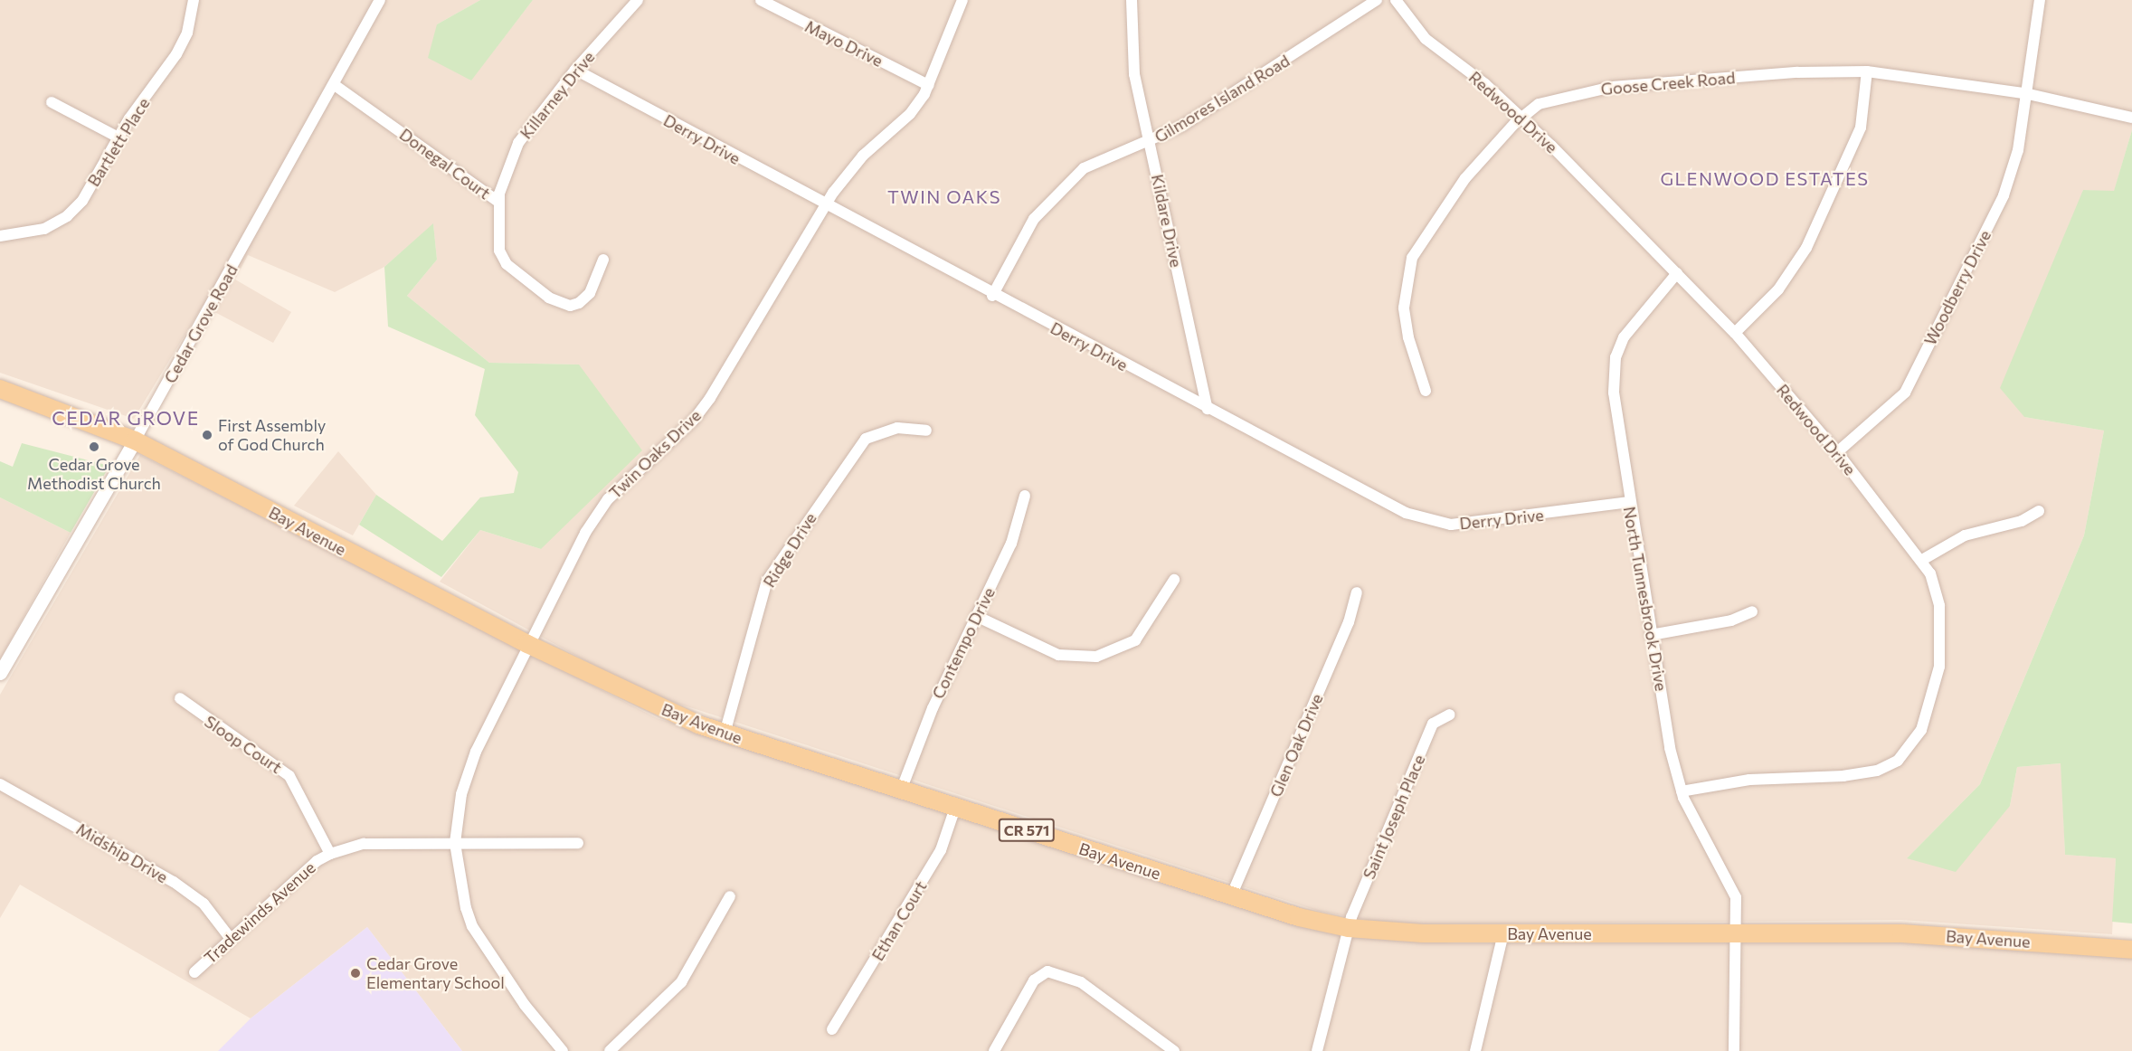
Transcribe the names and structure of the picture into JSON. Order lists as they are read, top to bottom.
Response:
{
  "streets": {
    "main road": ["Bay Avenue", "CR 571"],
    "street": [
      "Mayo Drive",
      "Goose Creek Road",
      "Killarney Drive",
      "Gilmores Island Road",
      "Redwood Drive",
      "Derry Drive",
      "Bartlett Place",
      "Donegal Court",
      "Kildare Drive",
      "Woodberry Drive",
      "Cedar Grove Road",
      "Twin Oaks Drive",
      "Ridge Drive",
      "North Tunnesbrook Drive",
      "Contempo Drive",
      "Sloop Court",
      "Glen Oak Drive",
      "Saint Joseph Place",
      "Midship Drive",
      "Tradewinds Avenue",
      "Ethan Court"
    ]
  },
  "crossings": [
    ["Mayo Drive", "Twin Oaks Drive"],
    ["Goose Creek Road", "Redwood Drive"],
    ["Goose Creek Road", "Woodberry Drive"],
    ["Killarney Drive", "Derry Drive"],
    ["Killarney Drive", "Donegal Court"],
    ["Gilmores Island Road", "Derry Drive"],
    ["Gilmores Island Road", "Kildare Drive"],
    ["Redwood Drive", "Woodberry Drive"],
    ["Redwood Drive", "North Tunnesbrook Drive"],
    ["Derry Drive", "Kildare Drive"],
    ["Derry Drive", "Twin Oaks Drive"],
    ["Derry Drive", "North Tunnesbrook Drive"],
    ["Donegal Court", "Cedar Grove Road"],
    ["Cedar Grove Road", "Bay Avenue"],
    ["Twin Oaks Drive", "Bay Avenue"],
    ["Twin Oaks Drive", "Tradewinds Avenue"],
    ["Bay Avenue", "Ridge Drive"],
    ["Bay Avenue", "North Tunnesbrook Drive"],
    ["Bay Avenue", "Contempo Drive"],
    ["Bay Avenue", "Glen Oak Drive"],
    ["Bay Avenue", "Saint Joseph Place"],
    ["Bay Avenue", "Ethan Court"],
    ["Sloop Court", "Tradewinds Avenue"],
    ["Midship Drive", "Tradewinds Avenue"]
  ],
  "districts": ["GLENWOOD ESTATES", "TWIN OAKS", "CEDAR GROVE"],
  "places": ["First Assembly of God Church", "Cedar Grove Methodist Church", "Cedar Grove Elementary School"]
}
